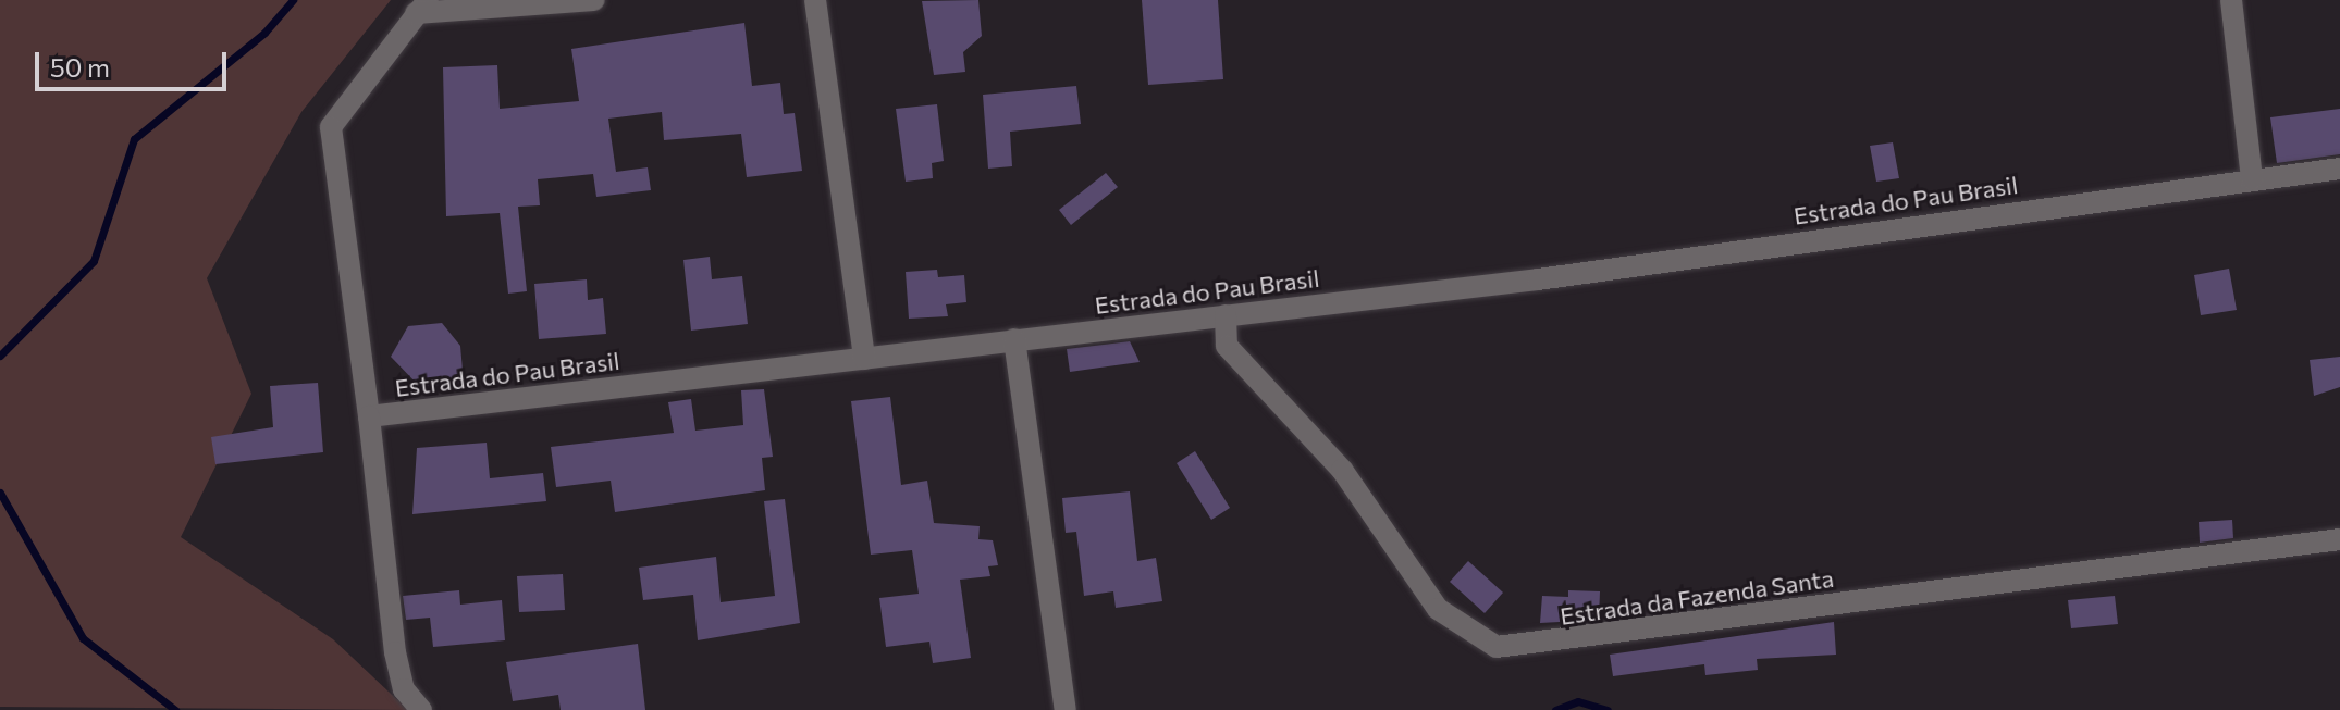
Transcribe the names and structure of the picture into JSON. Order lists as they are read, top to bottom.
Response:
{
  "streets": {
    "street": ["Estrada do Pau Brasil", "Estrada da Fazenda Santa"]
  },
  "crossings": [
    ["Estrada do Pau Brasil", "Estrada da Fazenda Santa"]
  ],
  "scale_bar": "50 m"
}
